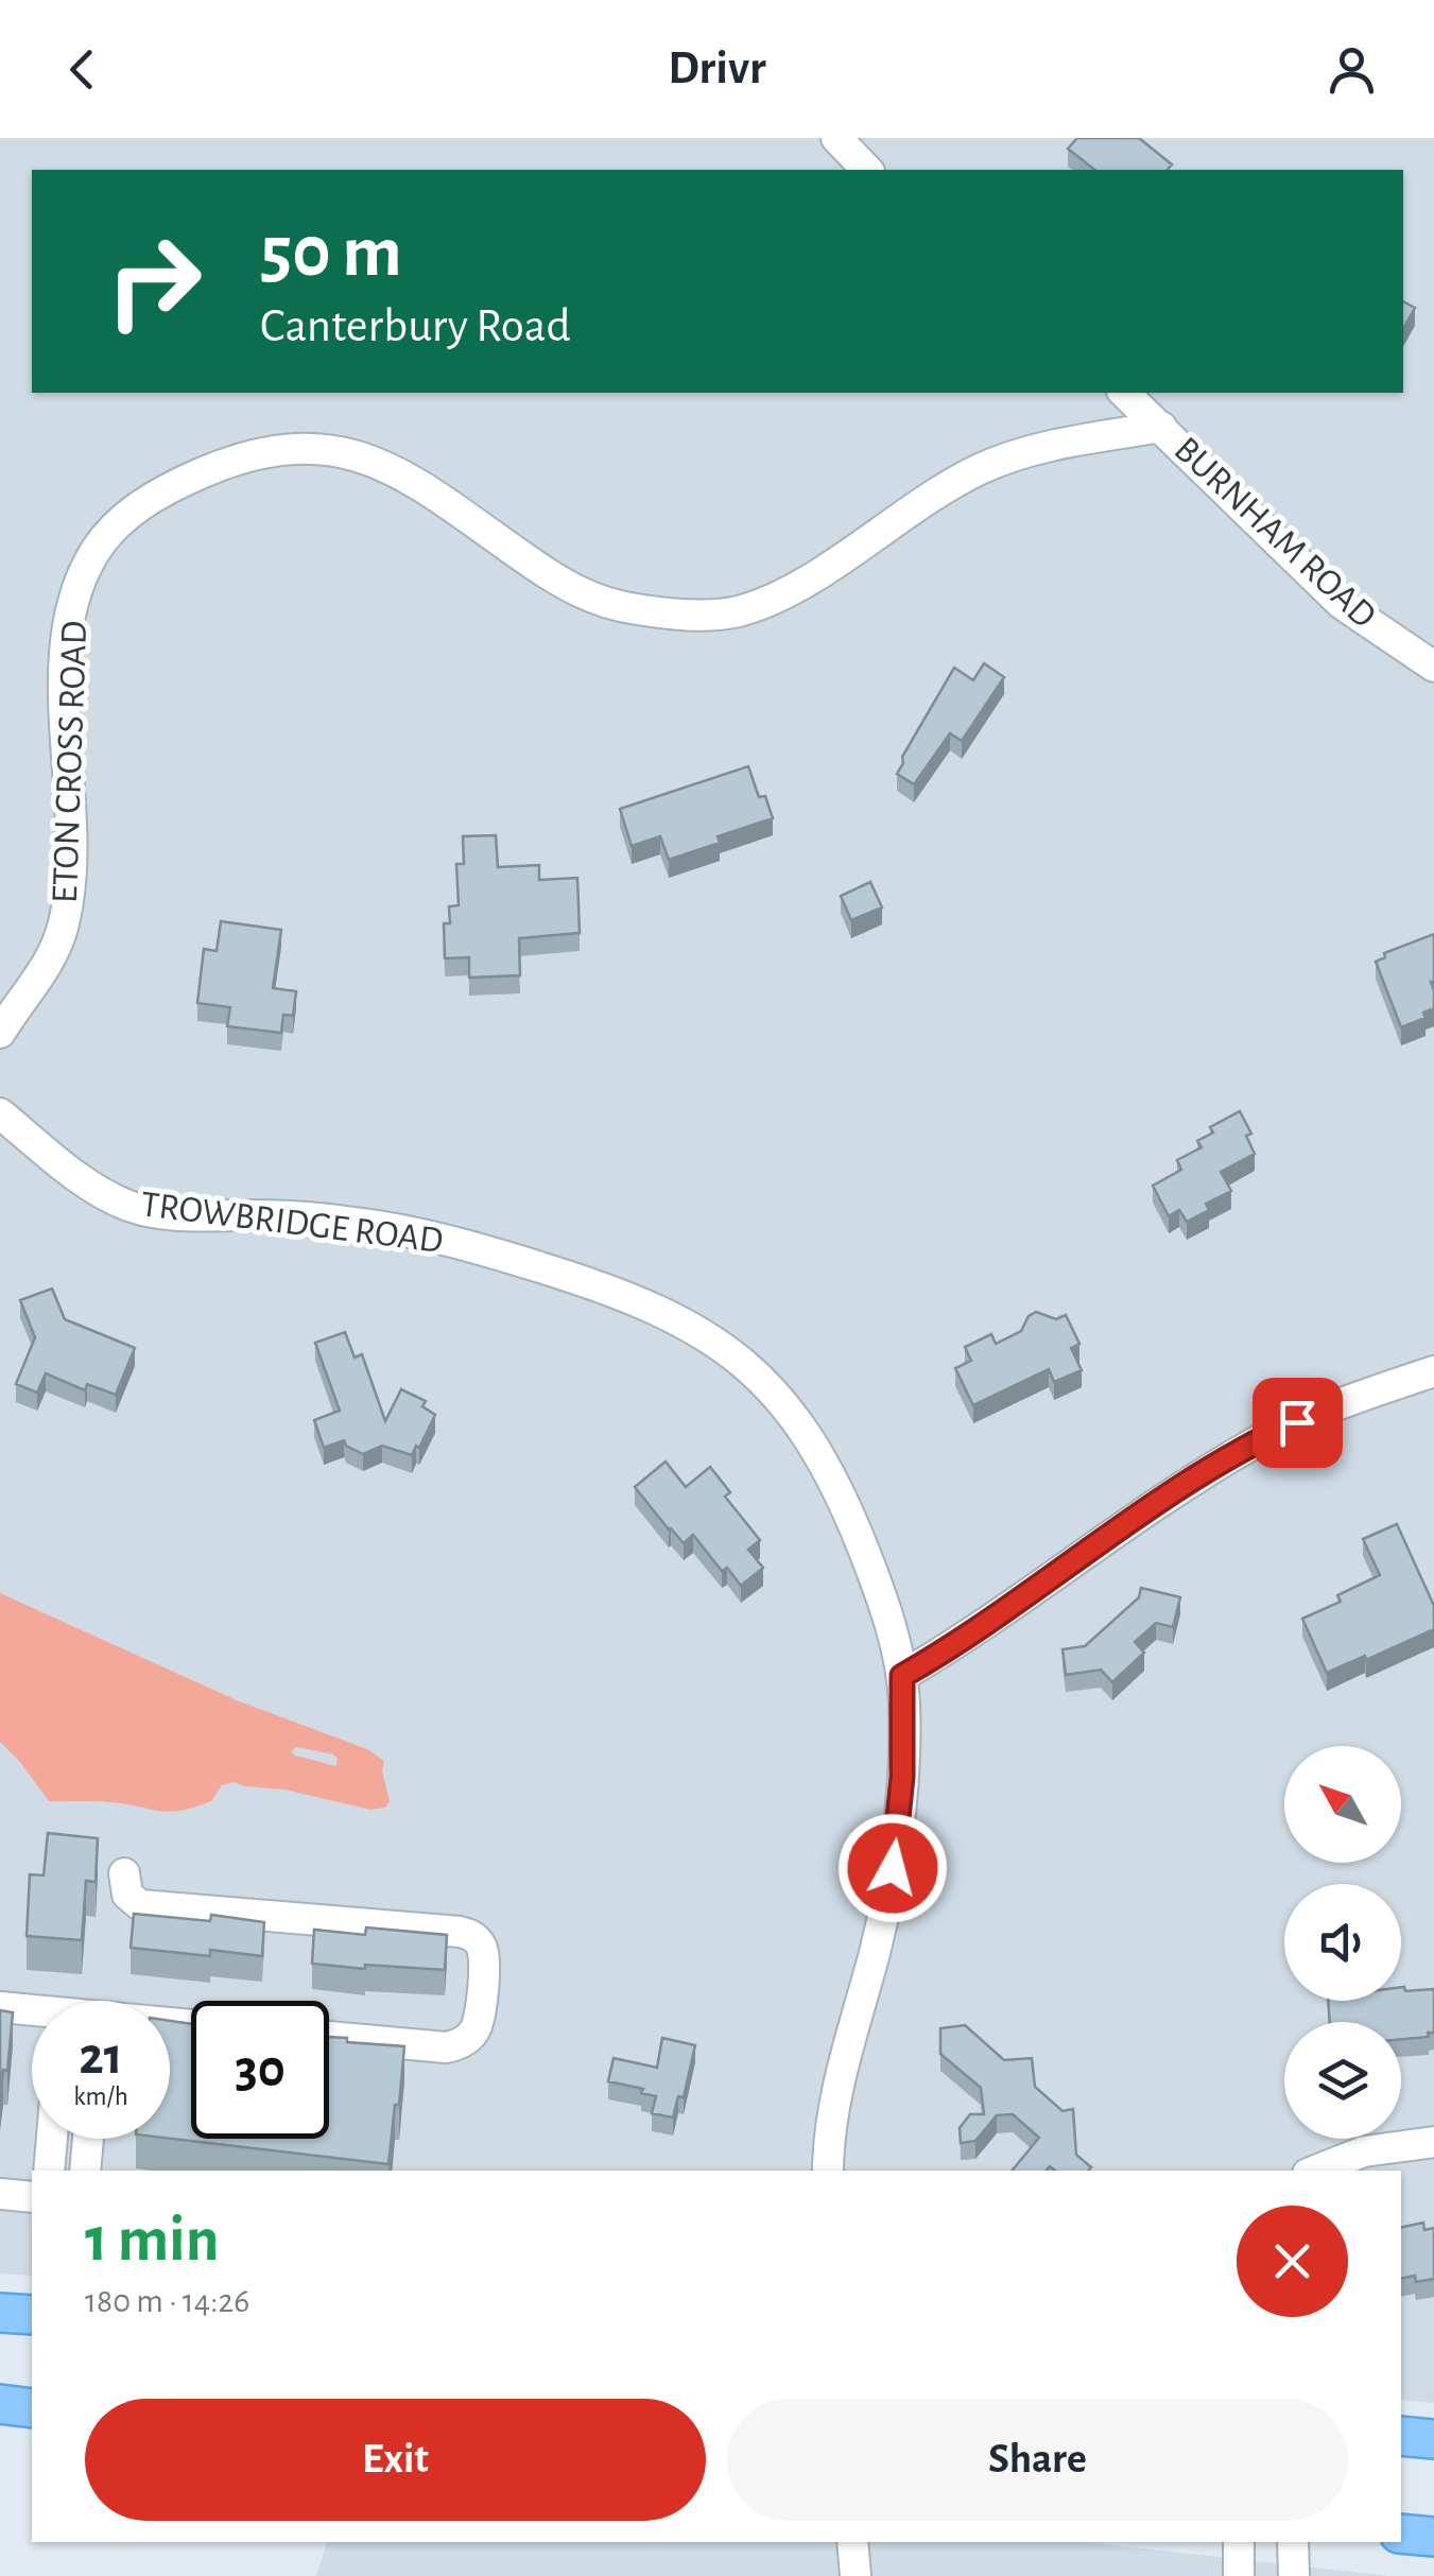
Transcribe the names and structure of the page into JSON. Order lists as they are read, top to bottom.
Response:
{
  "streets": {
    "street": ["BURNHAM ROAD", "ETON CROSS ROAD", "TROWBRIDGE ROAD"]
  },
  "crossings": [
    ["BURNHAM ROAD", "ETON CROSS ROAD"]
  ],
  "north": "top left",
  "page": {
    "header": "Drivr",
    "turn": ["50 m", "Canterbury Road"],
    "speed": "21 km/h",
    "limit": "30",
    "heading": ["1 min", "180 m · 14:26"],
    "buttons": ["Exit", "Share"]
  }
}
